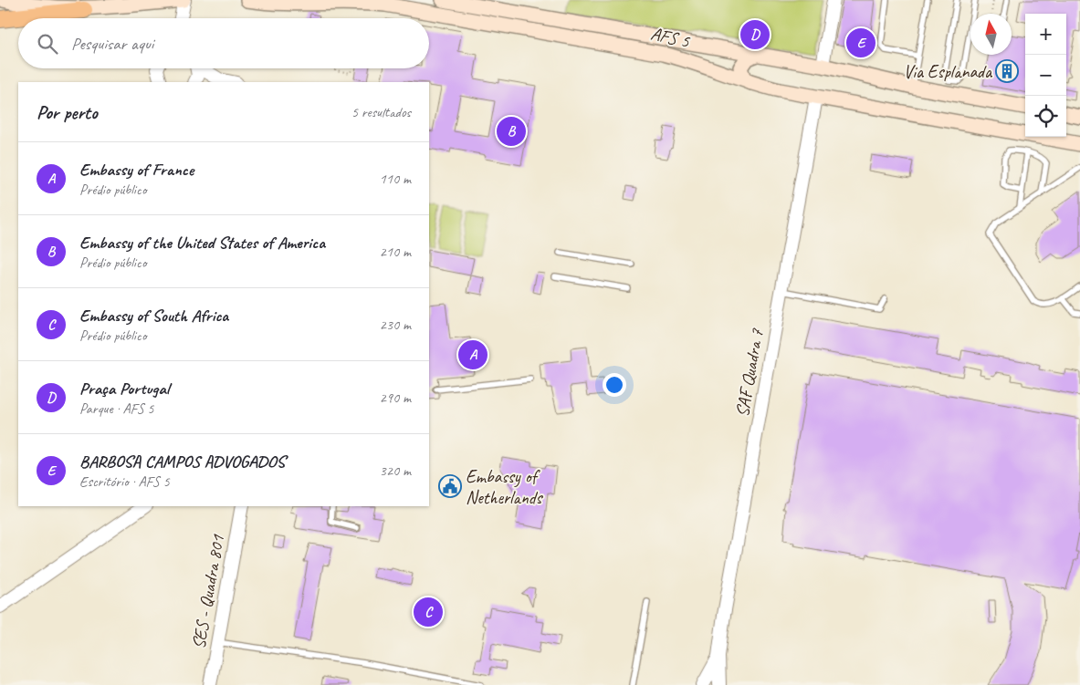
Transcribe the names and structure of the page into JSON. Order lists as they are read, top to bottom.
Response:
{
  "streets": {
    "main road": ["AFS 5"],
    "street": ["SAF Quadra 7", "SES - Quadra 801"]
  },
  "crossings": [
    ["AFS 5", "SAF Quadra 7"]
  ],
  "places": {
    "building": ["Via Esplanada"],
    "public building": ["Embassy of Netherlands"]
  },
  "north": "top",
  "page": {
    "map_buttons": ["+", "−"],
    "pins": [
      "D",
      "E",
      "B",
      "A",
      "C"
    ],
    "search": "Pesquisar aqui",
    "heading": ["Por perto", "5 resultados"],
    "list": [
      {
        "mark": "A",
        "name": "Embassy of France",
        "note": "Prédio público",
        "value": "110 m"
      },
      {
        "mark": "B",
        "name": "Embassy of the United States of America",
        "note": "Prédio público",
        "value": "210 m"
      },
      {
        "mark": "C",
        "name": "Embassy of South Africa",
        "note": "Prédio público",
        "value": "230 m"
      },
      {
        "mark": "D",
        "name": "Praça Portugal",
        "note": "Parque · AFS 5",
        "value": "290 m"
      },
      {
        "mark": "E",
        "name": "BARBOSA CAMPOS ADVOGADOS",
        "note": "Escritório · AFS 5",
        "value": "320 m"
      }
    ]
  }
}
